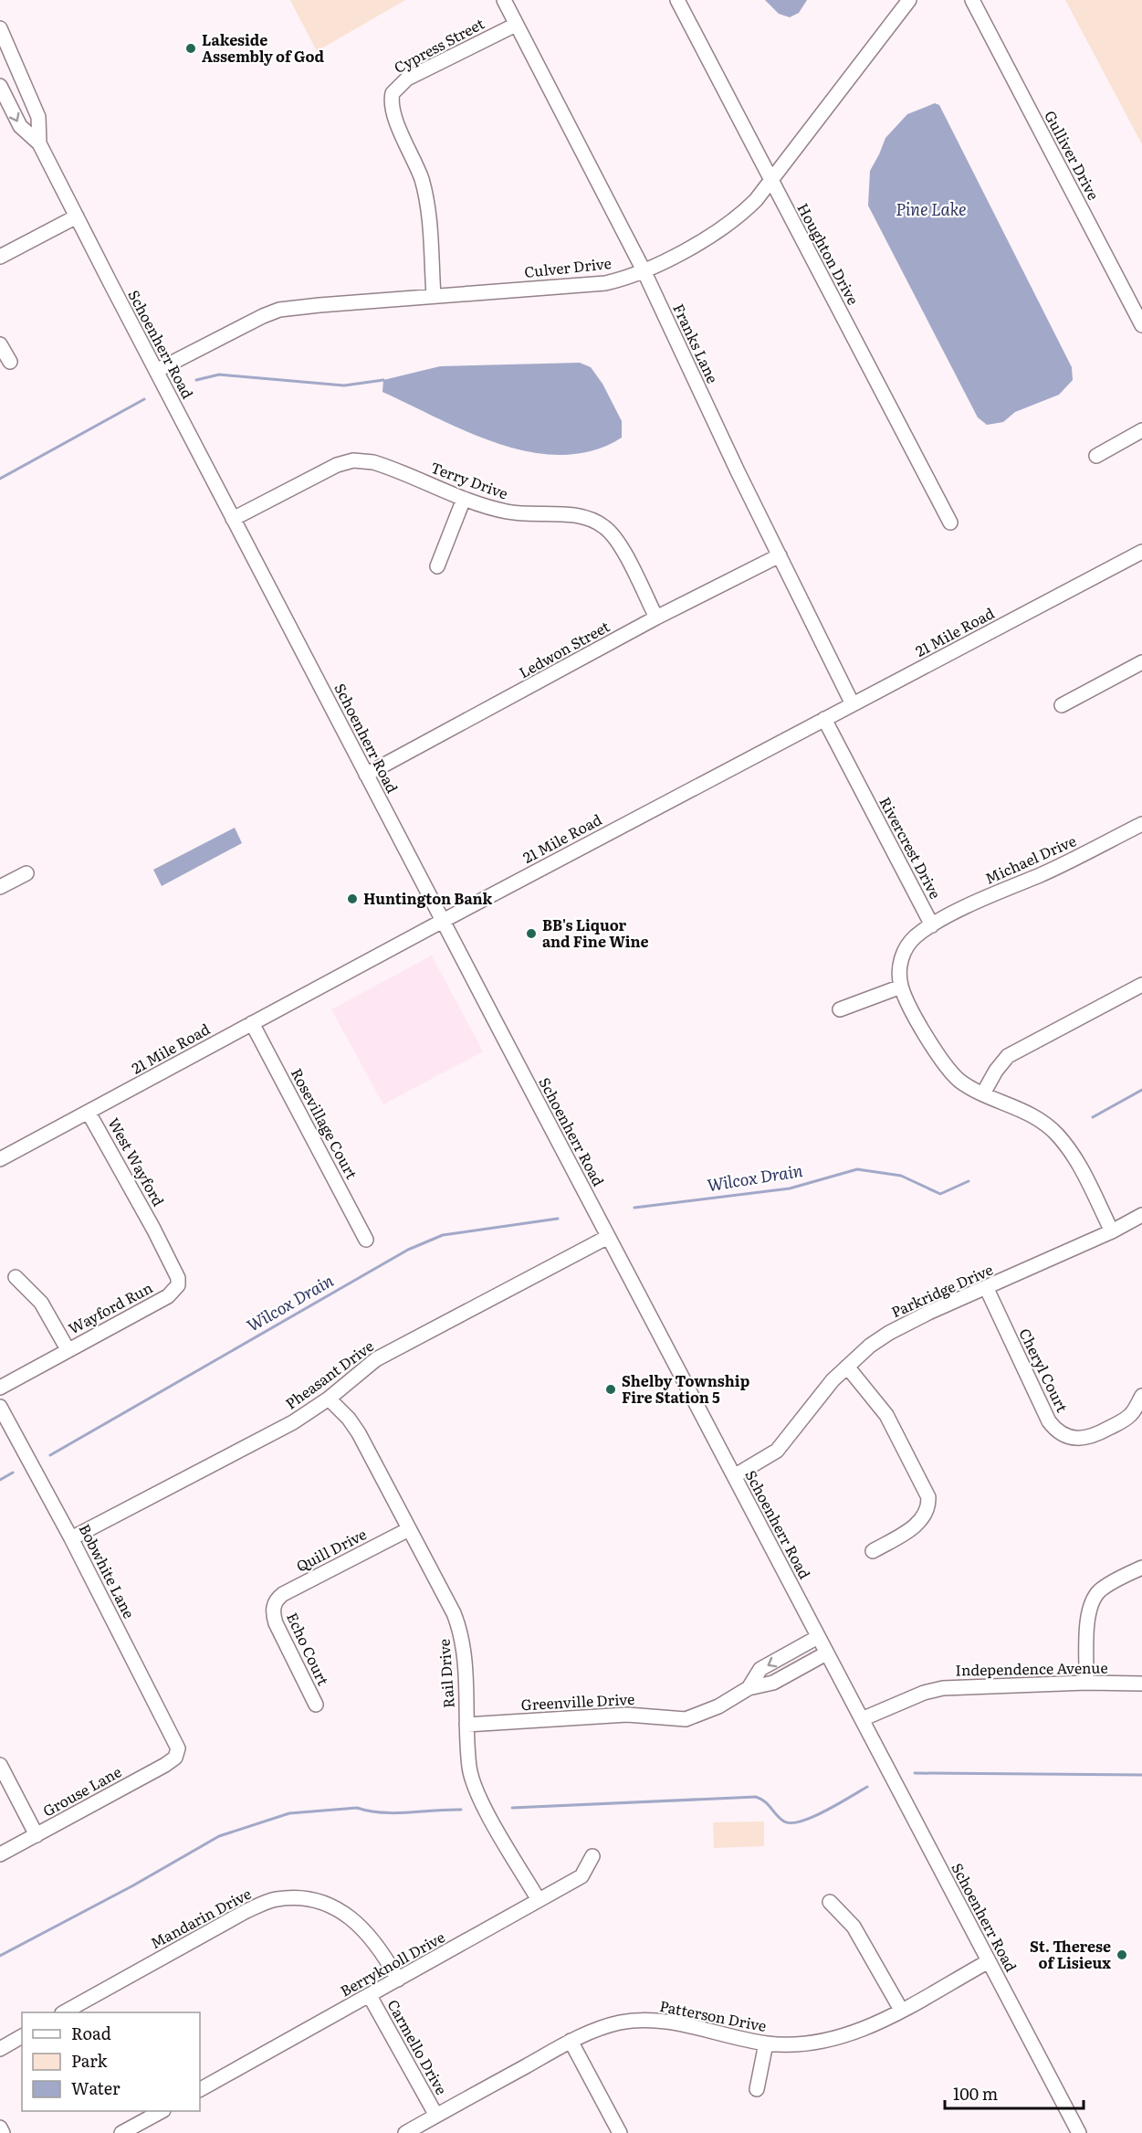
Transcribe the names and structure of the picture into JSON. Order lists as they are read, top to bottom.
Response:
{
  "streets": {
    "street": [
      "Cypress Street",
      "Gulliver Drive",
      "Houghton Drive",
      "Culver Drive",
      "Franks Lane",
      "Schoenherr Road",
      "Terry Drive",
      "21 Mile Road",
      "Ledwon Street",
      "Rivercrest Drive",
      "Michael Drive",
      "Rosevillage Court",
      "West Wayford",
      "Parkridge Drive",
      "Wayford Run",
      "Cheryl Court",
      "Pheasant Drive",
      "Quill Drive",
      "Bobwhite Lane",
      "Echo Court",
      "Independence Avenue",
      "Rail Drive",
      "Greenville Drive",
      "Grouse Lane",
      "Mandarin Drive",
      "Berryknoll Drive",
      "Patterson Drive",
      "Carmello Drive"
    ]
  },
  "crossings": [
    ["Cypress Street", "Culver Drive"],
    ["Cypress Street", "Franks Lane"],
    ["Houghton Drive", "Culver Drive"],
    ["Culver Drive", "Franks Lane"],
    ["Culver Drive", "Schoenherr Road"],
    ["Franks Lane", "21 Mile Road"],
    ["Franks Lane", "Ledwon Street"],
    ["Schoenherr Road", "Terry Drive"],
    ["Schoenherr Road", "21 Mile Road"],
    ["Schoenherr Road", "Ledwon Street"],
    ["Schoenherr Road", "Parkridge Drive"],
    ["Schoenherr Road", "Pheasant Drive"],
    ["Schoenherr Road", "Independence Avenue"],
    ["Schoenherr Road", "Greenville Drive"],
    ["Schoenherr Road", "Patterson Drive"],
    ["Terry Drive", "Ledwon Street"],
    ["21 Mile Road", "Rivercrest Drive"],
    ["21 Mile Road", "Rosevillage Court"],
    ["21 Mile Road", "West Wayford"],
    ["Rivercrest Drive", "Michael Drive"],
    ["West Wayford", "Wayford Run"],
    ["Parkridge Drive", "Cheryl Court"],
    ["Pheasant Drive", "Bobwhite Lane"],
    ["Pheasant Drive", "Rail Drive"],
    ["Quill Drive", "Echo Court"],
    ["Quill Drive", "Rail Drive"],
    ["Bobwhite Lane", "Grouse Lane"],
    ["Rail Drive", "Greenville Drive"],
    ["Rail Drive", "Berryknoll Drive"],
    ["Mandarin Drive", "Berryknoll Drive"],
    ["Berryknoll Drive", "Carmello Drive"],
    ["Patterson Drive", "Carmello Drive"]
  ],
  "water": ["Pine Lake", "Wilcox Drain"],
  "places": [
    "Lakeside Assembly of God",
    "Huntington Bank",
    "BB's Liquor and Fine Wine",
    "Shelby Township Fire Station 5",
    "St. Therese of Lisieux"
  ],
  "legend": ["Road", "Park", "Water"],
  "scale_bar": "100 m"
}
